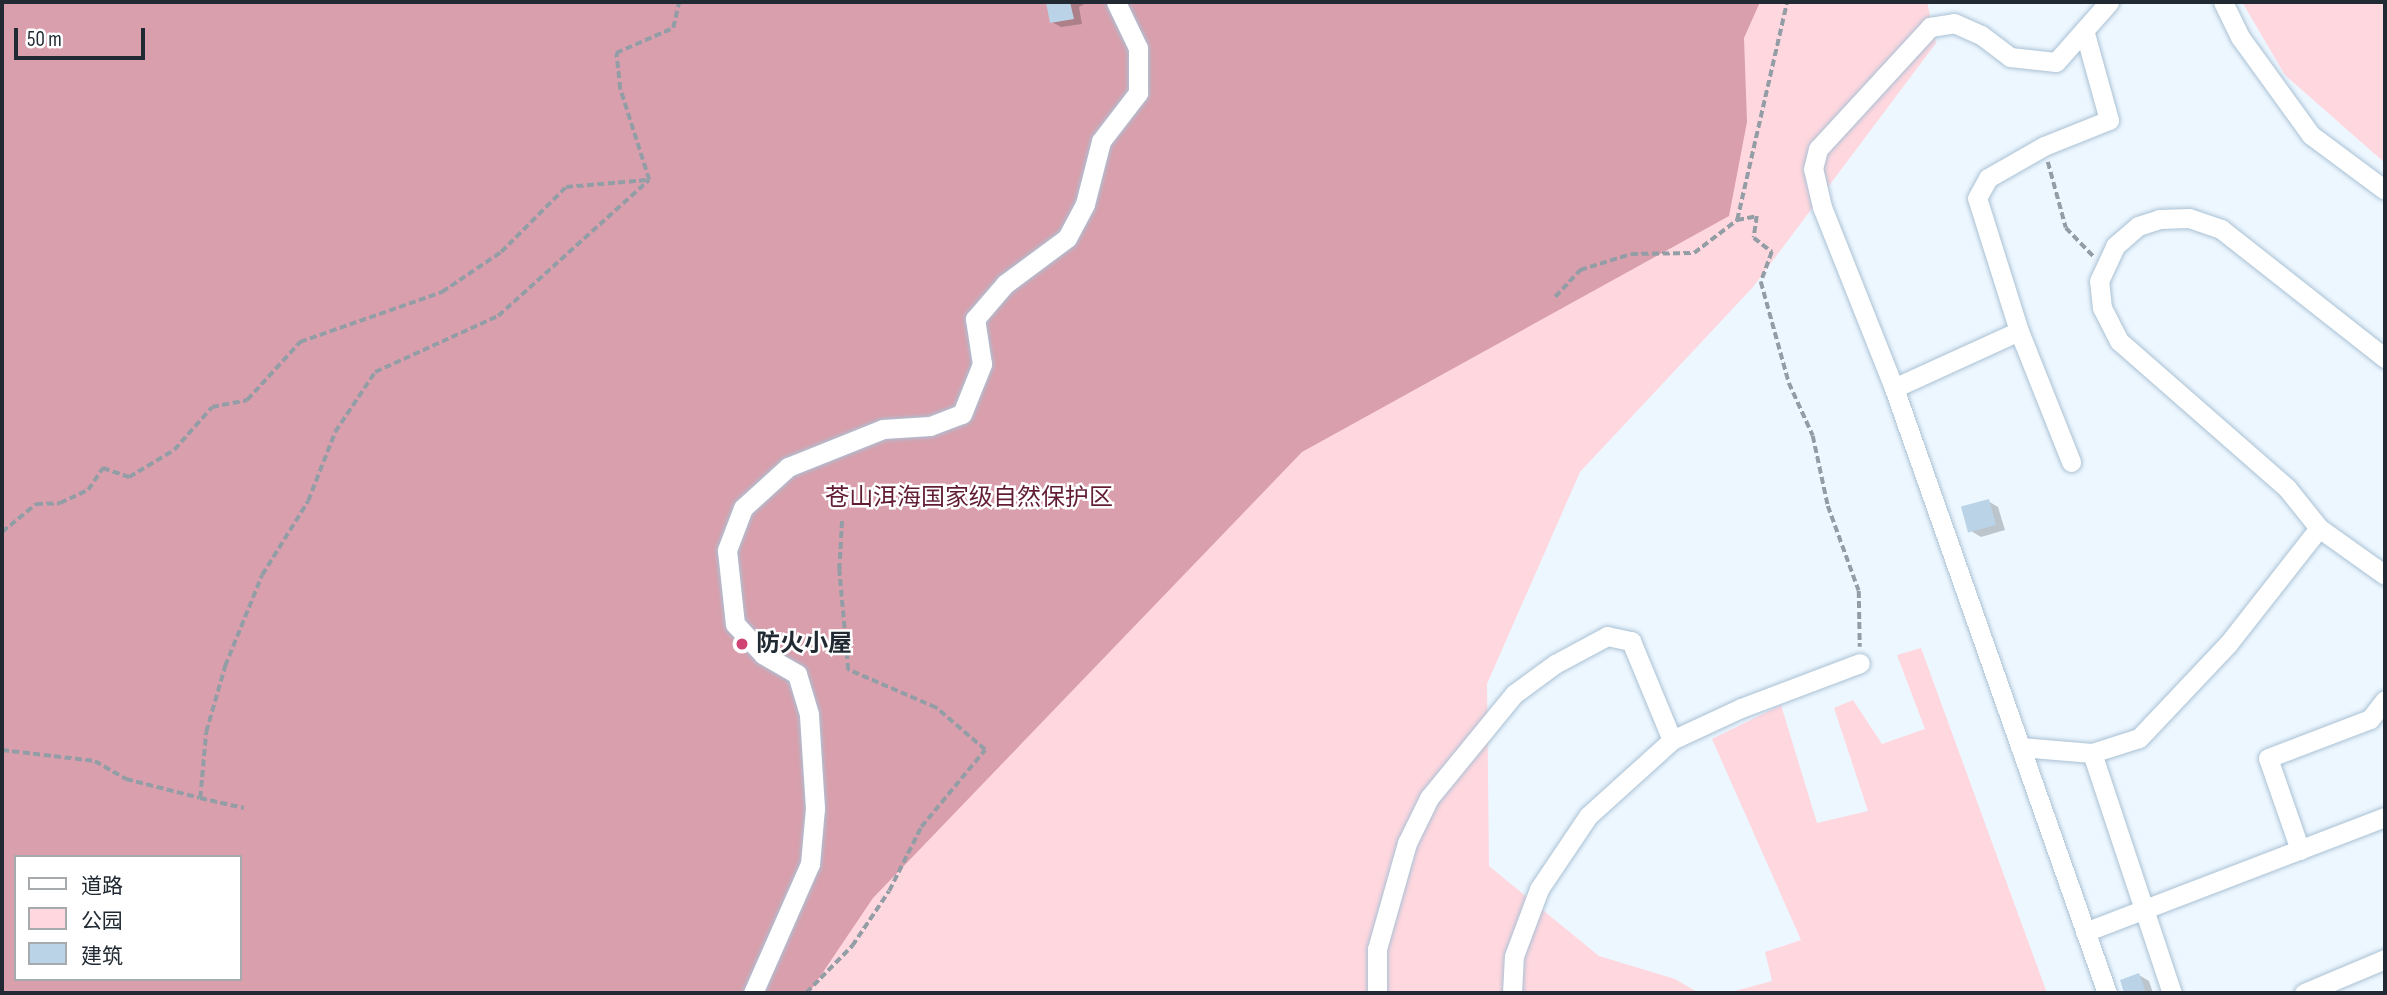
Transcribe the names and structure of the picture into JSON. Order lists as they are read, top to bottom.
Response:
{
  "parks": ["苍山洱海国家级自然保护区"],
  "places": ["防火小屋"],
  "legend": ["道路", "公园", "建筑"],
  "scale_bar": "50 m"
}
